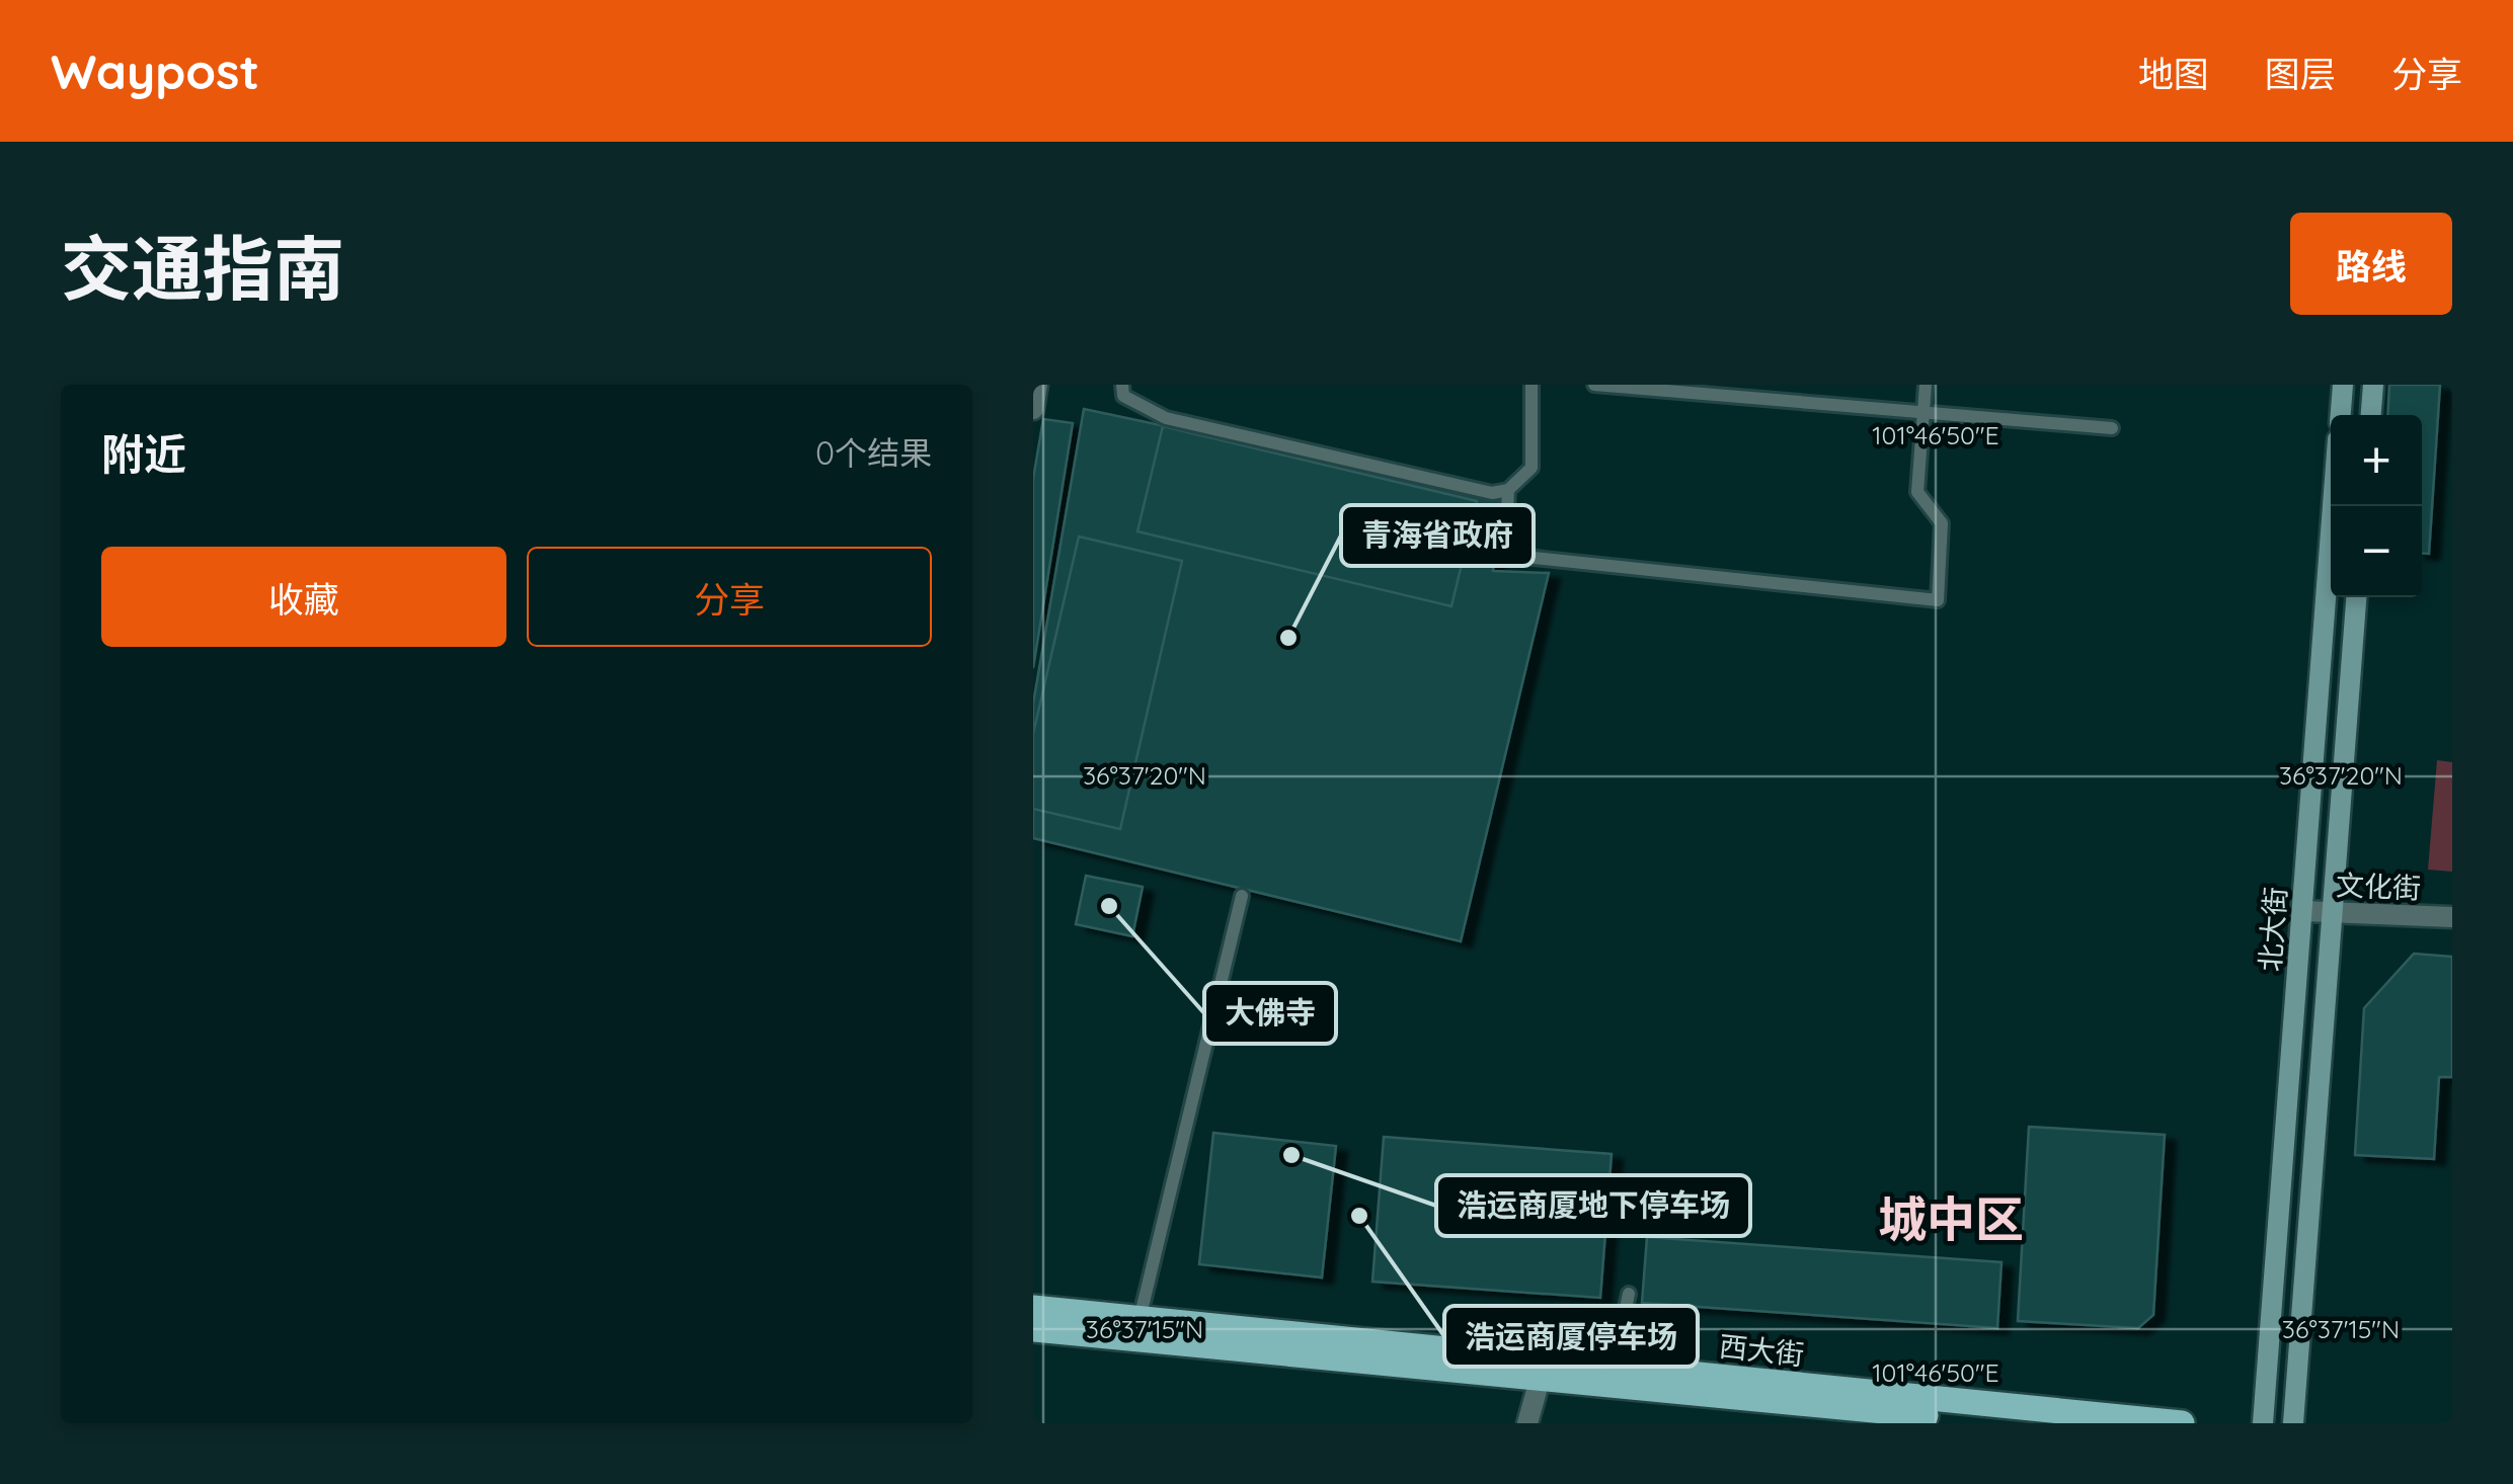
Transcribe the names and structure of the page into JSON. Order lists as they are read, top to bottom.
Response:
{
  "streets": {
    "main road": ["北大街", "西大街"],
    "street": ["文化街"]
  },
  "crossings": [
    ["文化街", "北大街"]
  ],
  "districts": ["城中区"],
  "places": [
    "青海省政府",
    "大佛寺",
    "浩运商厦地下停车场",
    "浩运商厦停车场"
  ],
  "page": {
    "header": "Waypost",
    "nav": ["地图", "图层", "分享"],
    "title": "交通指南",
    "buttons": [
      "路线",
      ["收藏", "分享"]
    ],
    "heading": ["附近", "0个结果"],
    "map_buttons": ["+", "−"]
  },
  "coordinates": ["101°46'50\"E", "36°37'20\"N", "36°37'15\"N"]
}
